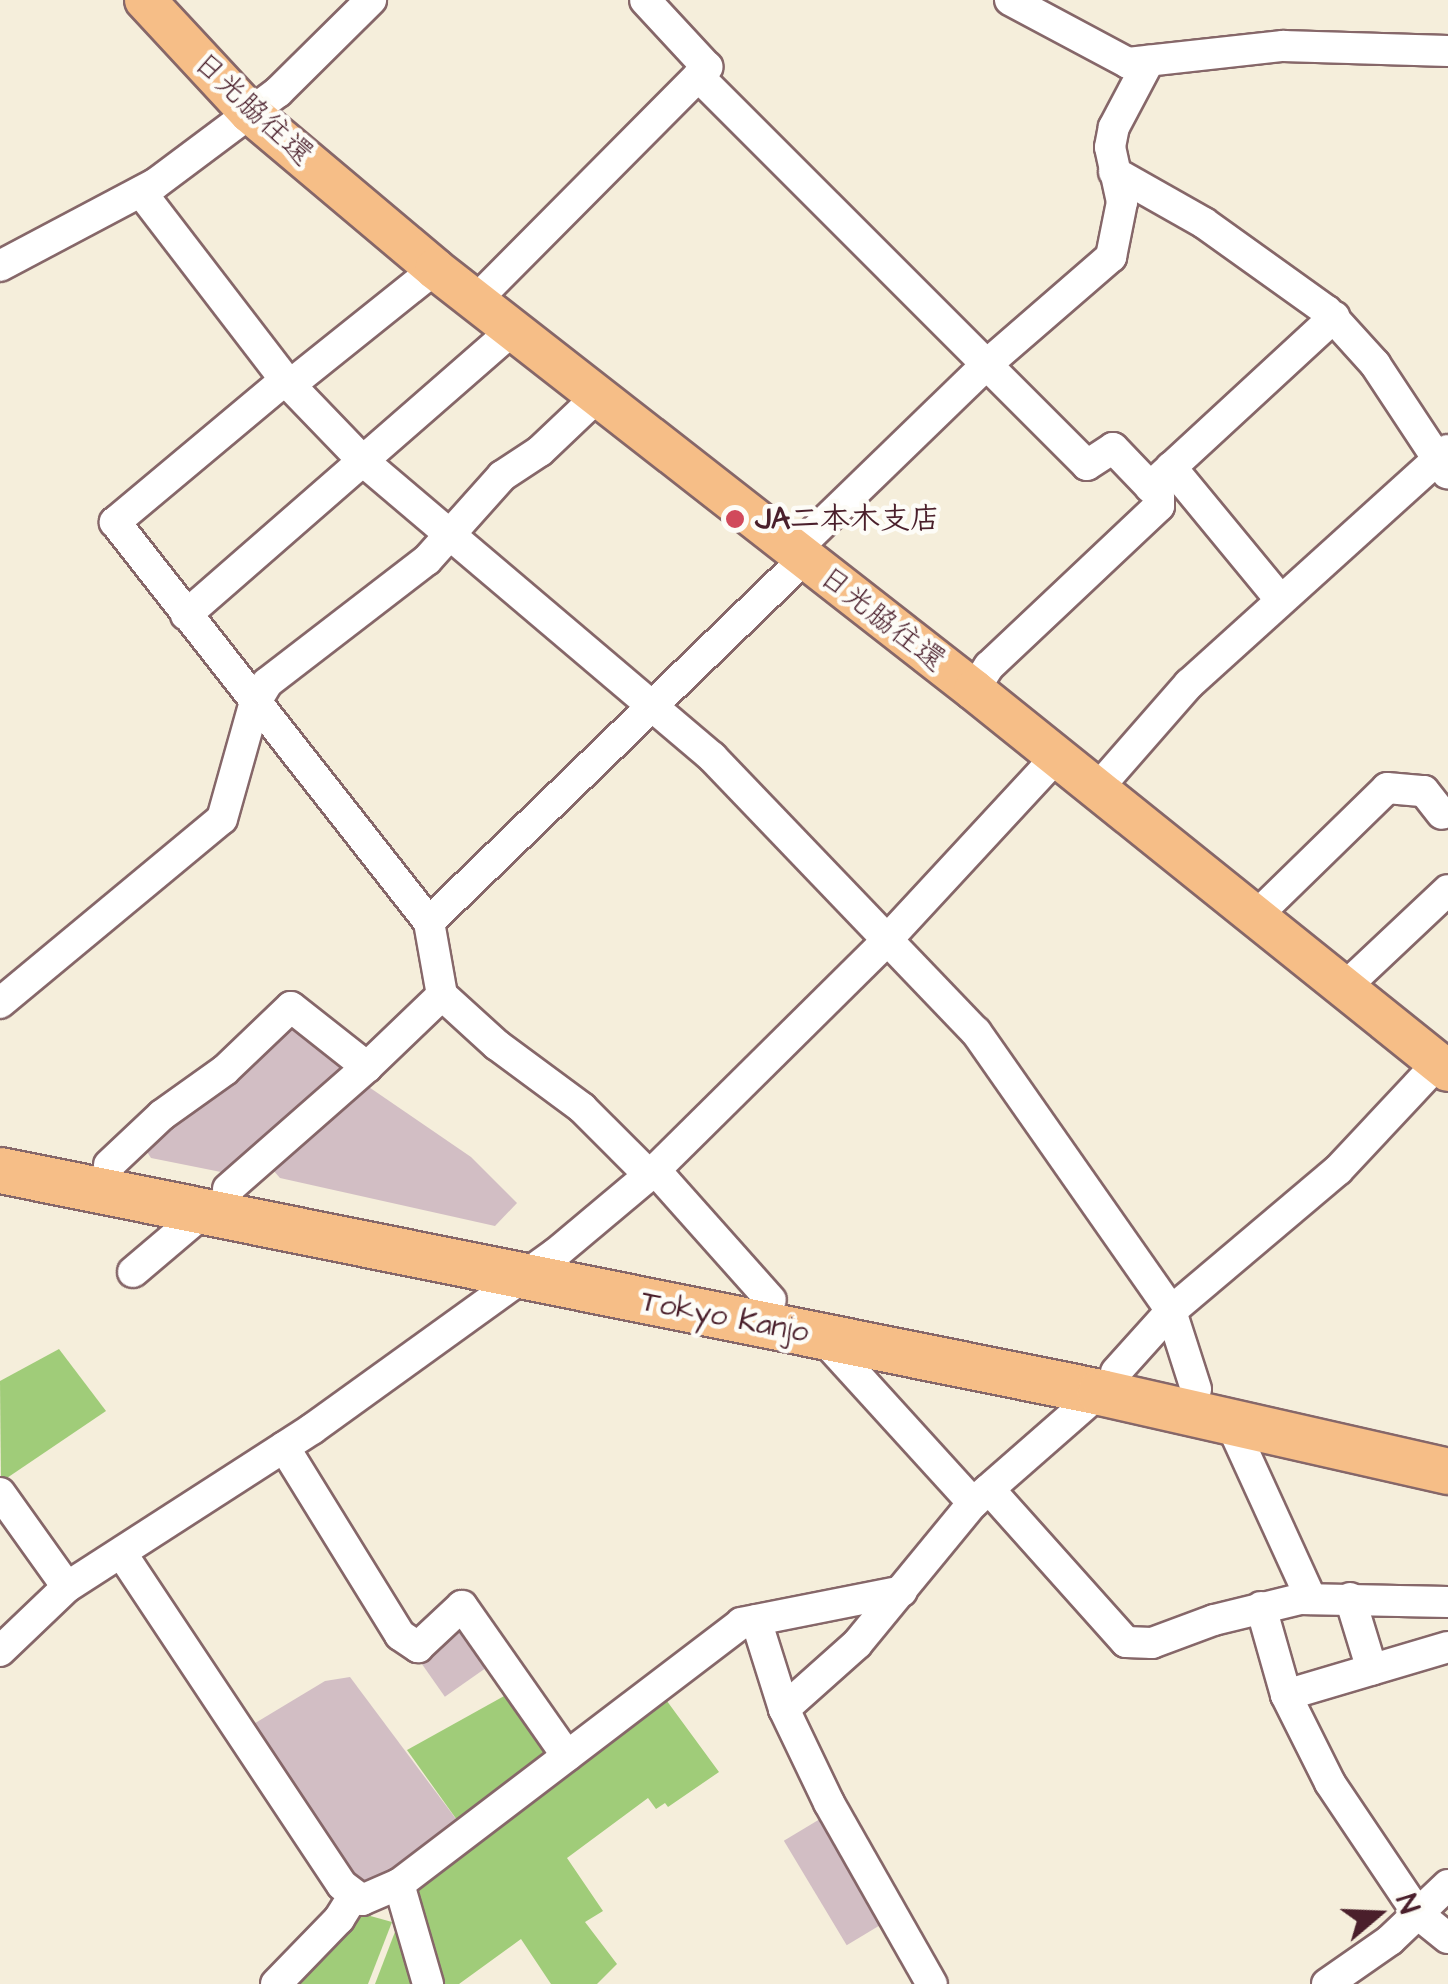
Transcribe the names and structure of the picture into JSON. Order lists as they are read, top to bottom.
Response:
{
  "streets": {
    "highway": ["Tokyo Kanjo"],
    "main road": ["日光脇往還"]
  },
  "places": ["JA二本木支店"],
  "north": "right"
}
